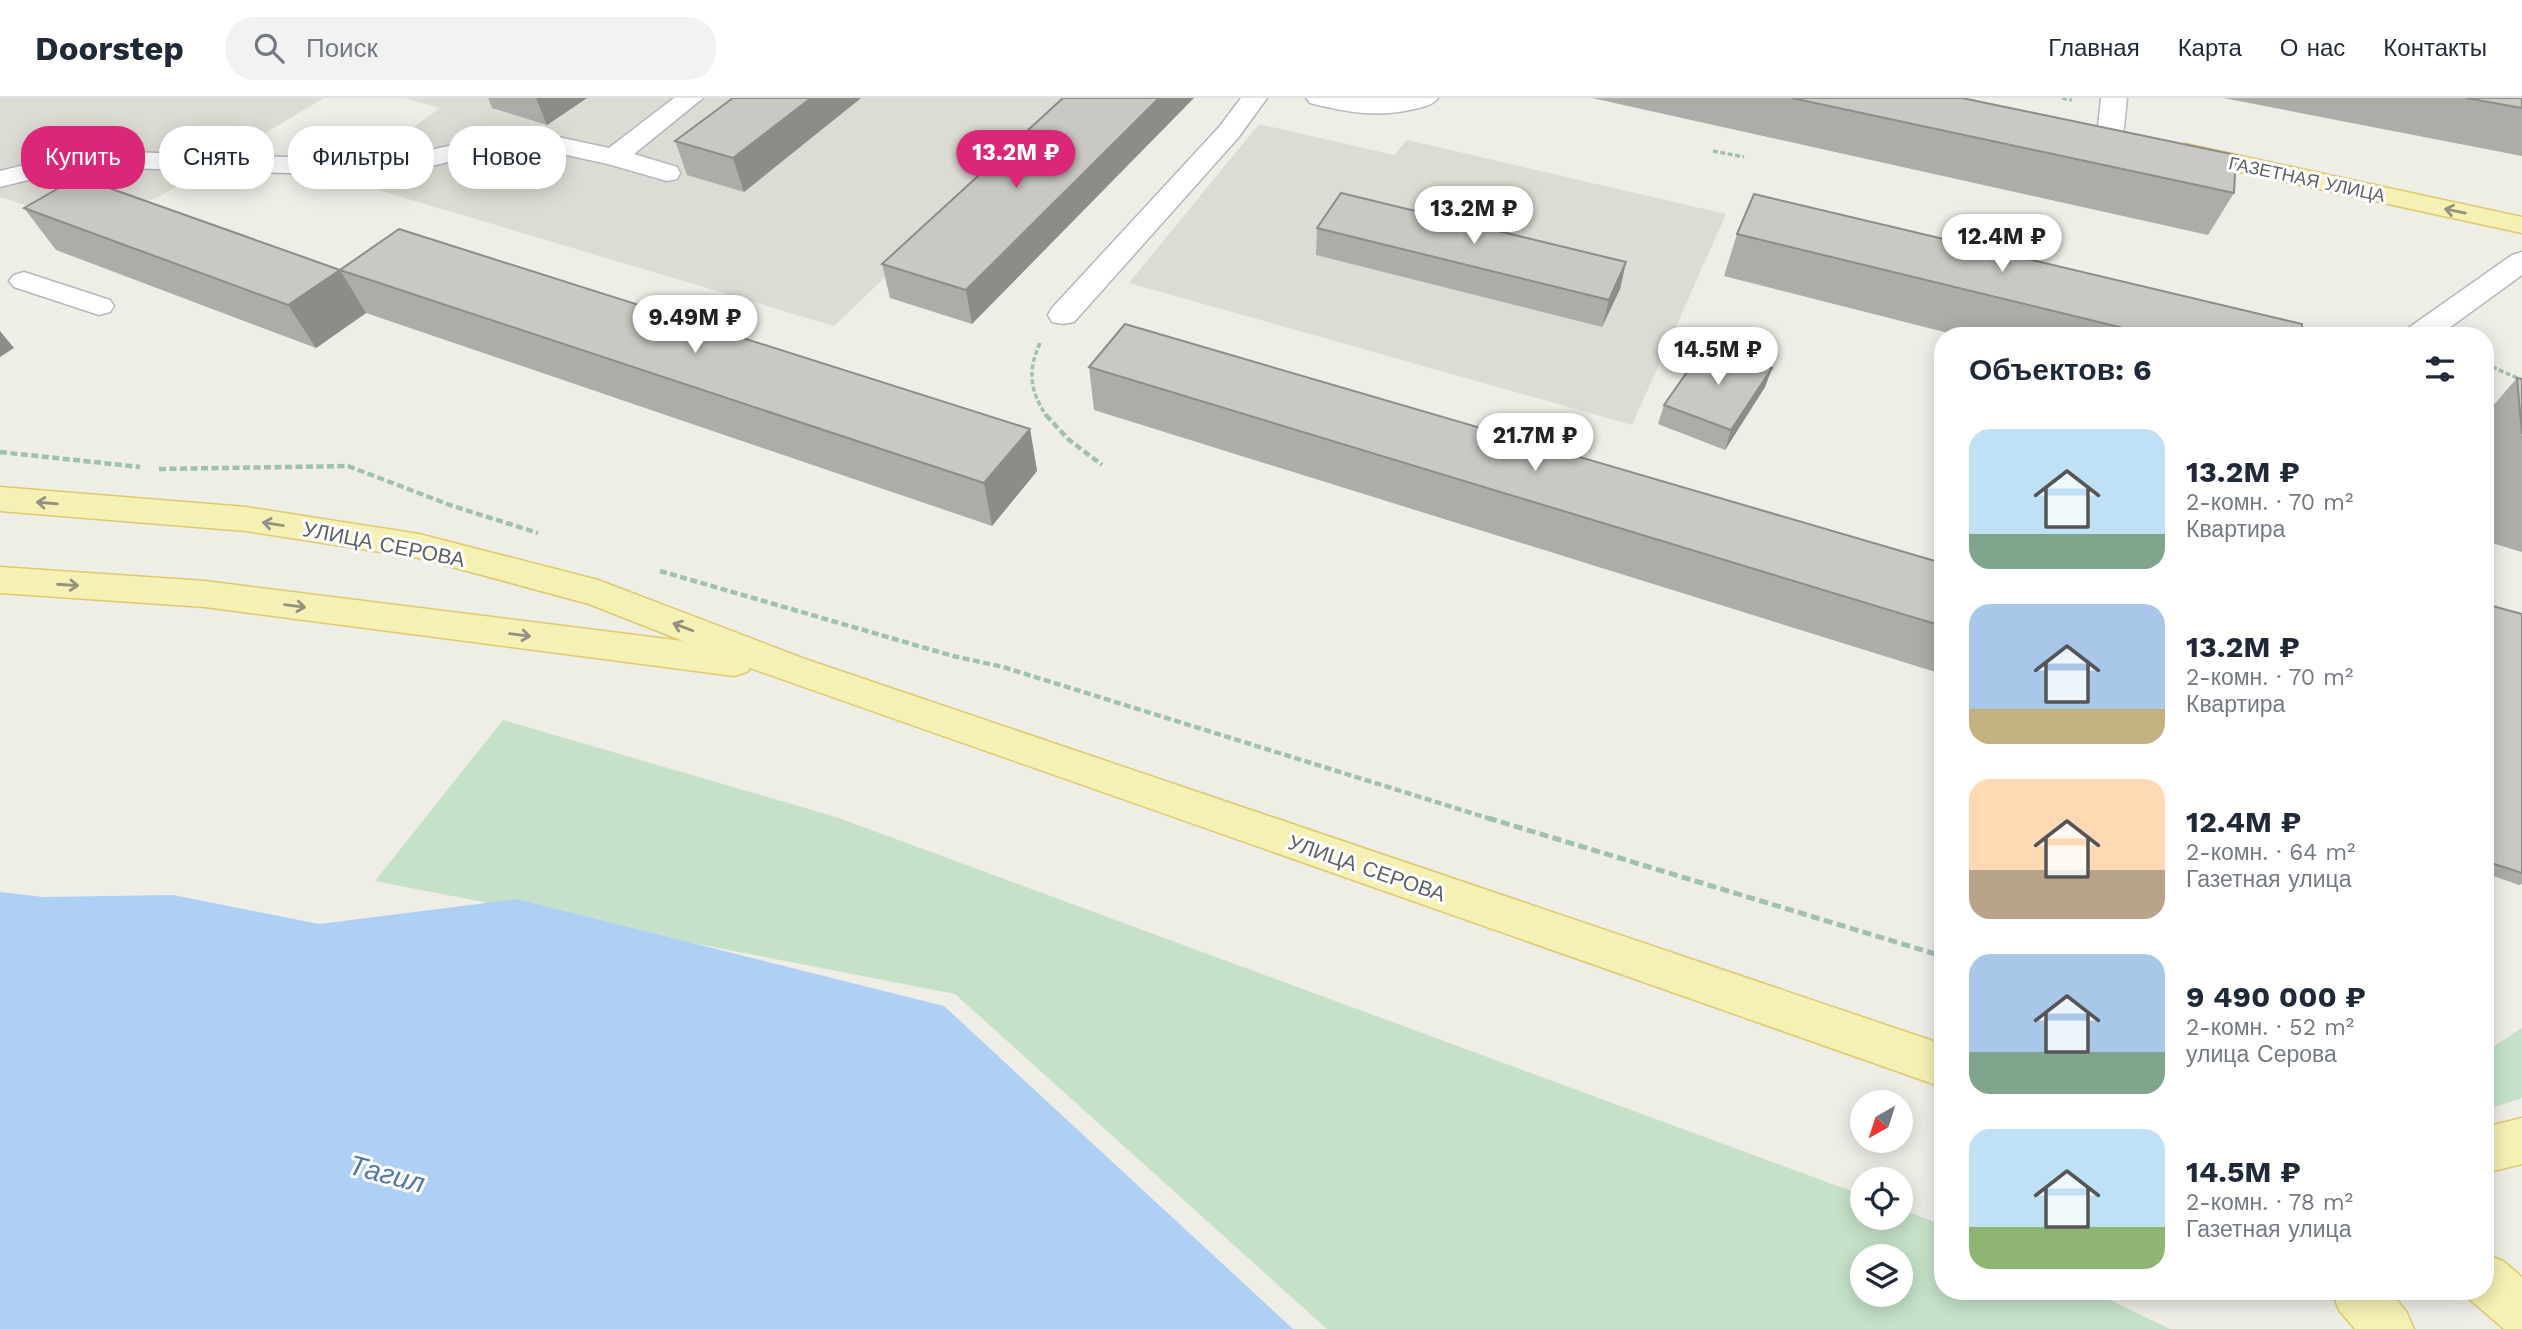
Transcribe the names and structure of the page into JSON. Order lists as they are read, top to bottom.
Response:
{
  "streets": {
    "main road": ["ГАЗЕТНАЯ УЛИЦА", "УЛИЦА СЕРОВА"]
  },
  "one_way": ["ГАЗЕТНАЯ УЛИЦА"],
  "water": ["Тагил"],
  "north": "bottom left",
  "page": {
    "header": "Doorstep",
    "search": "Поиск",
    "nav": [
      "Главная",
      "Карта",
      "О нас",
      "Контакты"
    ],
    "chip": [
      "Купить",
      "Снять",
      "Фильтры",
      "Новое"
    ],
    "price": [
      "13.2M ₽",
      "13.2M ₽",
      "12.4M ₽",
      "9.49M ₽",
      "14.5M ₽",
      "21.7M ₽"
    ],
    "heading": "Объектов: 6",
    "list": [
      {
        "name": "13.2M ₽",
        "note": "2-комн. · 70 m² · Квартира"
      },
      {
        "name": "13.2M ₽",
        "note": "2-комн. · 70 m² · Квартира"
      },
      {
        "name": "12.4M ₽",
        "note": "2-комн. · 64 m² · Газетная улица"
      },
      {
        "name": "9 490 000 ₽",
        "note": "2-комн. · 52 m² · улица Серова"
      },
      {
        "name": "14.5M ₽",
        "note": "2-комн. · 78 m² · Газетная улица"
      }
    ]
  }
}
